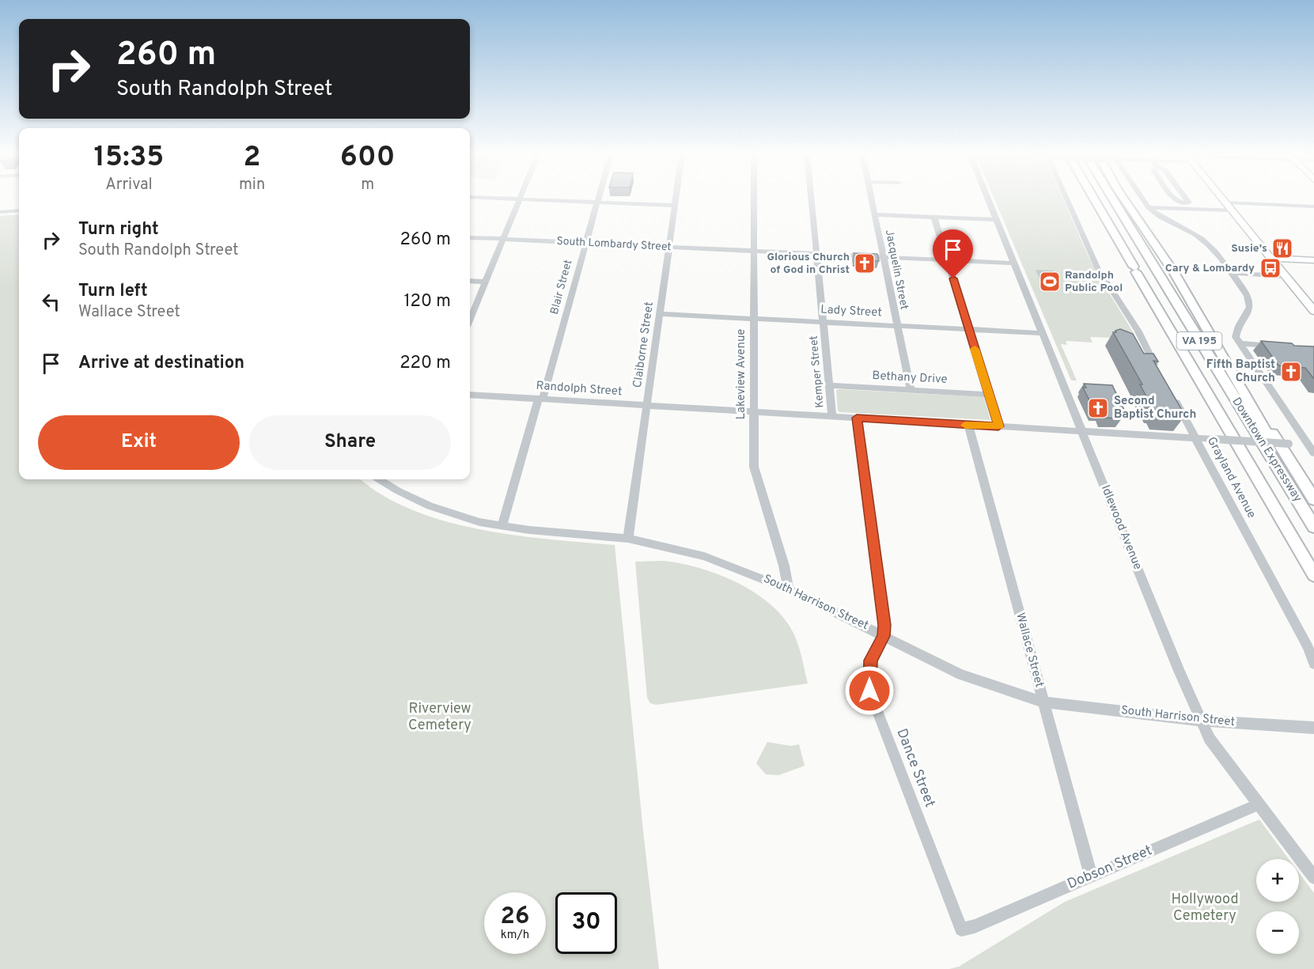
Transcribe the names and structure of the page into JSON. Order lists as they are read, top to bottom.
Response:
{
  "streets": {
    "highway": ["VA 195", "Downtown Expressway"],
    "street": [
      "South Lombardy Street",
      "Jacquelin Street",
      "Blair Street",
      "Lady Street",
      "Claiborne Street",
      "Kemper Street",
      "Lakeview Avenue",
      "Bethany Drive",
      "Randolph Street",
      "Grayland Avenue",
      "Idlewood Avenue",
      "South Harrison Street",
      "Wallace Street",
      "Dance Street",
      "Dobson Street"
    ]
  },
  "crossings": [
    ["South Lombardy Street", "Jacquelin Street"],
    ["South Lombardy Street", "Blair Street"],
    ["South Lombardy Street", "Claiborne Street"],
    ["South Lombardy Street", "Kemper Street"],
    ["South Lombardy Street", "Lakeview Avenue"],
    ["South Lombardy Street", "Idlewood Avenue"],
    ["Jacquelin Street", "Lady Street"],
    ["Jacquelin Street", "Bethany Drive"],
    ["Blair Street", "Randolph Street"],
    ["Blair Street", "South Harrison Street"],
    ["Lady Street", "Claiborne Street"],
    ["Lady Street", "Kemper Street"],
    ["Lady Street", "Lakeview Avenue"],
    ["Lady Street", "Idlewood Avenue"],
    ["Claiborne Street", "Randolph Street"],
    ["Claiborne Street", "South Harrison Street"],
    ["Kemper Street", "Bethany Drive"],
    ["Kemper Street", "Randolph Street"],
    ["Lakeview Avenue", "Randolph Street"],
    ["Lakeview Avenue", "South Harrison Street"],
    ["Randolph Street", "Grayland Avenue"],
    ["Randolph Street", "Idlewood Avenue"],
    ["Randolph Street", "Wallace Street"],
    ["Idlewood Avenue", "South Harrison Street"],
    ["Idlewood Avenue", "Dobson Street"],
    ["South Harrison Street", "Wallace Street"],
    ["South Harrison Street", "Dance Street"],
    ["Wallace Street", "Dobson Street"],
    ["Dance Street", "Dobson Street"]
  ],
  "parks": ["Riverview Cemetery", "Hollywood Cemetery"],
  "places": {
    "restaurant": ["Susie's"],
    "church": ["Glorious Church of God in Christ", "Fifth Baptist Church", "Second Baptist Church"],
    "bus stop": ["Cary & Lombardy"],
    "sports": ["Randolph Public Pool"]
  },
  "page": {
    "turn": ["260 m", "South Randolph Street"],
    "eta": [
      "15:35",
      "Arrival",
      "2",
      "min",
      "600",
      "m"
    ],
    "list": [
      {
        "name": "Turn right",
        "note": "South Randolph Street",
        "value": "260 m"
      },
      {
        "name": "Turn left",
        "note": "Wallace Street",
        "value": "120 m"
      },
      {
        "name": "Arrive at destination",
        "value": "220 m"
      }
    ],
    "buttons": ["Exit", "Share"],
    "map_buttons": ["+", "−"],
    "speed": "26 km/h",
    "limit": "30"
  }
}
